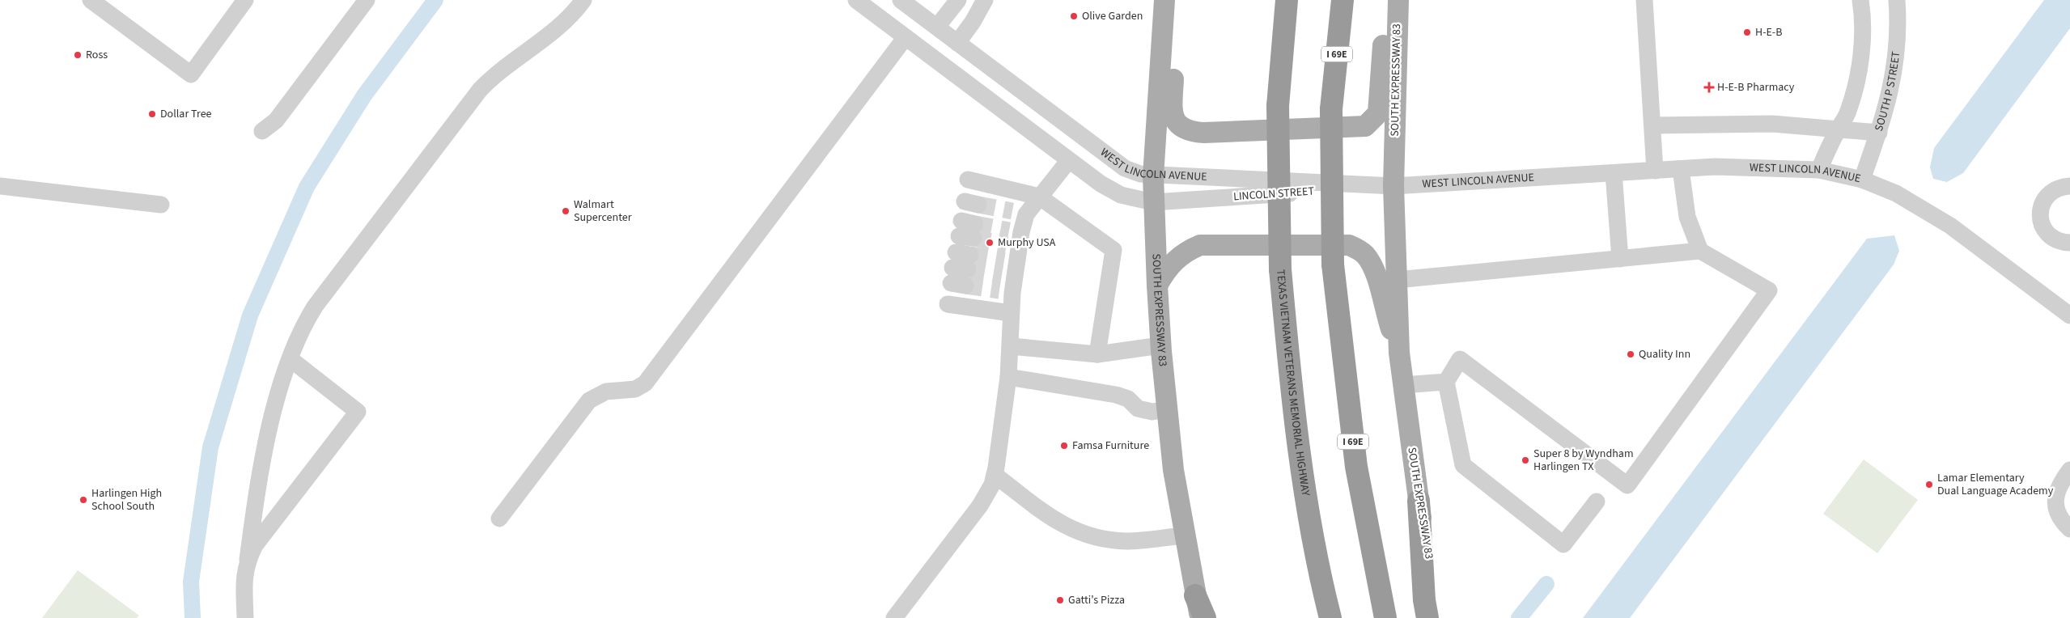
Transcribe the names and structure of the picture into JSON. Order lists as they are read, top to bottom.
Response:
{
  "streets": {
    "highway": ["I 69E", "TEXAS VIETNAM VETERANS MEMORIAL HIGHWAY"],
    "main road": ["SOUTH EXPRESSWAY 83"],
    "street": ["SOUTH P STREET", "WEST LINCOLN AVENUE", "LINCOLN STREET"]
  },
  "crossings": [
    ["SOUTH EXPRESSWAY 83", "WEST LINCOLN AVENUE"],
    ["SOUTH EXPRESSWAY 83", "LINCOLN STREET"],
    ["SOUTH P STREET", "WEST LINCOLN AVENUE"],
    ["WEST LINCOLN AVENUE", "LINCOLN STREET"]
  ],
  "places": {
    "other": [
      "Olive Garden",
      "H-E-B",
      "Ross",
      "Dollar Tree",
      "Walmart Supercenter",
      "Murphy USA",
      "Quality Inn",
      "Famsa Furniture",
      "Super 8 by Wyndham Harlingen TX",
      "Lamar Elementary Dual Language Academy",
      "Harlingen High School South",
      "Gatti's Pizza"
    ],
    "health": ["H-E-B Pharmacy"]
  }
}
